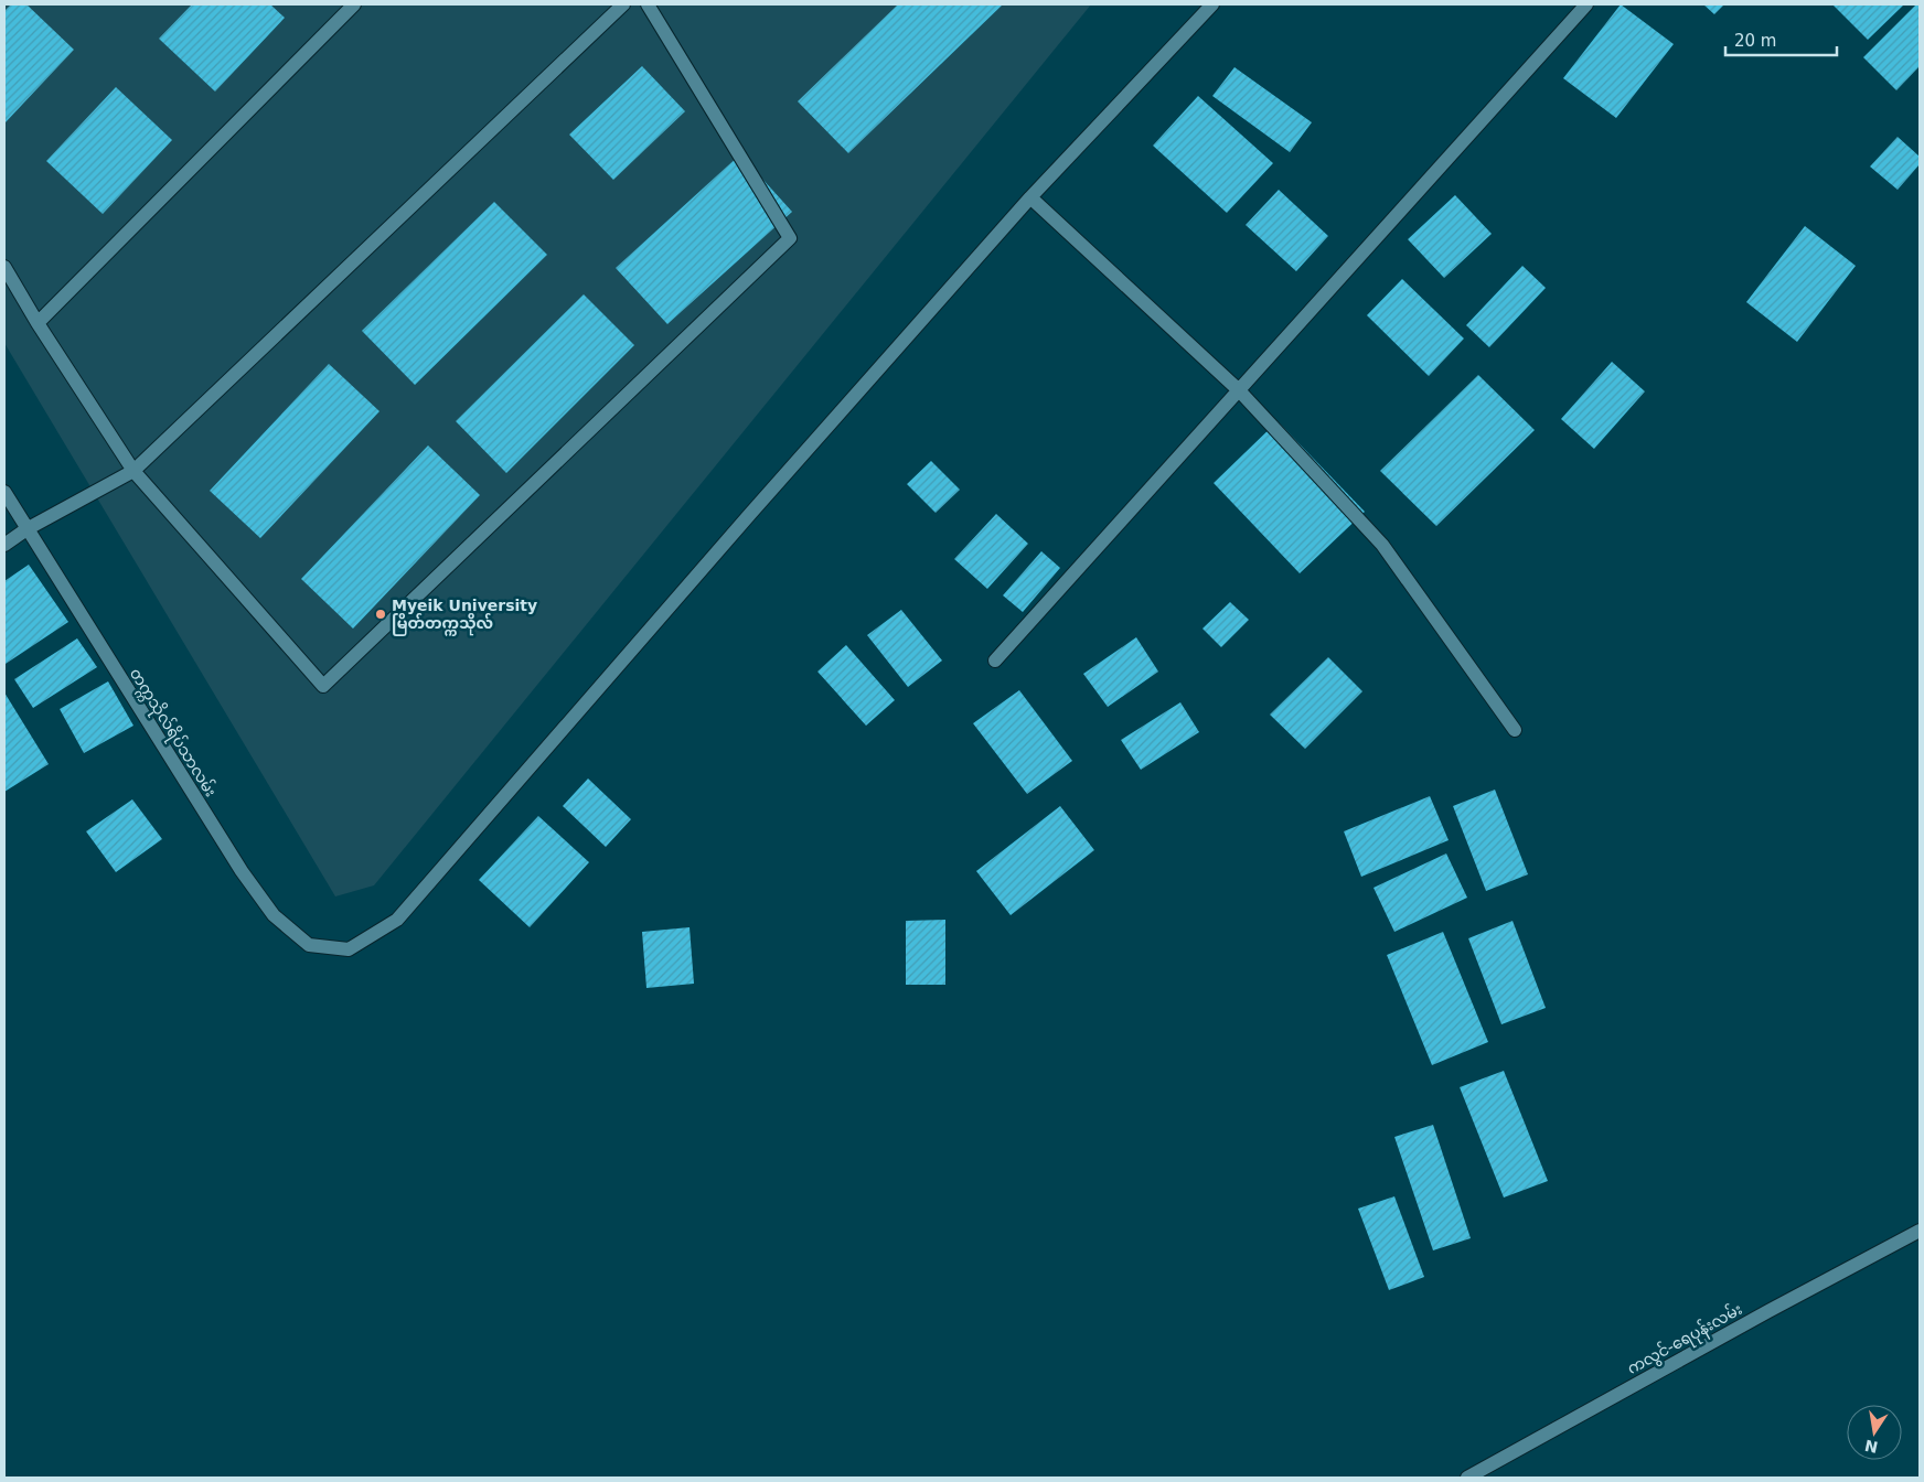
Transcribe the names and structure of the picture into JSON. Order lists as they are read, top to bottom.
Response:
{
  "streets": {
    "street": ["တက္ကသိုလ်ရိပ်သာလမ်း", "ကလွင်-ရေပုန်းလမ်း"]
  },
  "places": ["Myeik University မြိတ်တက္ကသိုလ်"],
  "scale_bar": "20 m",
  "north": "bottom"
}
